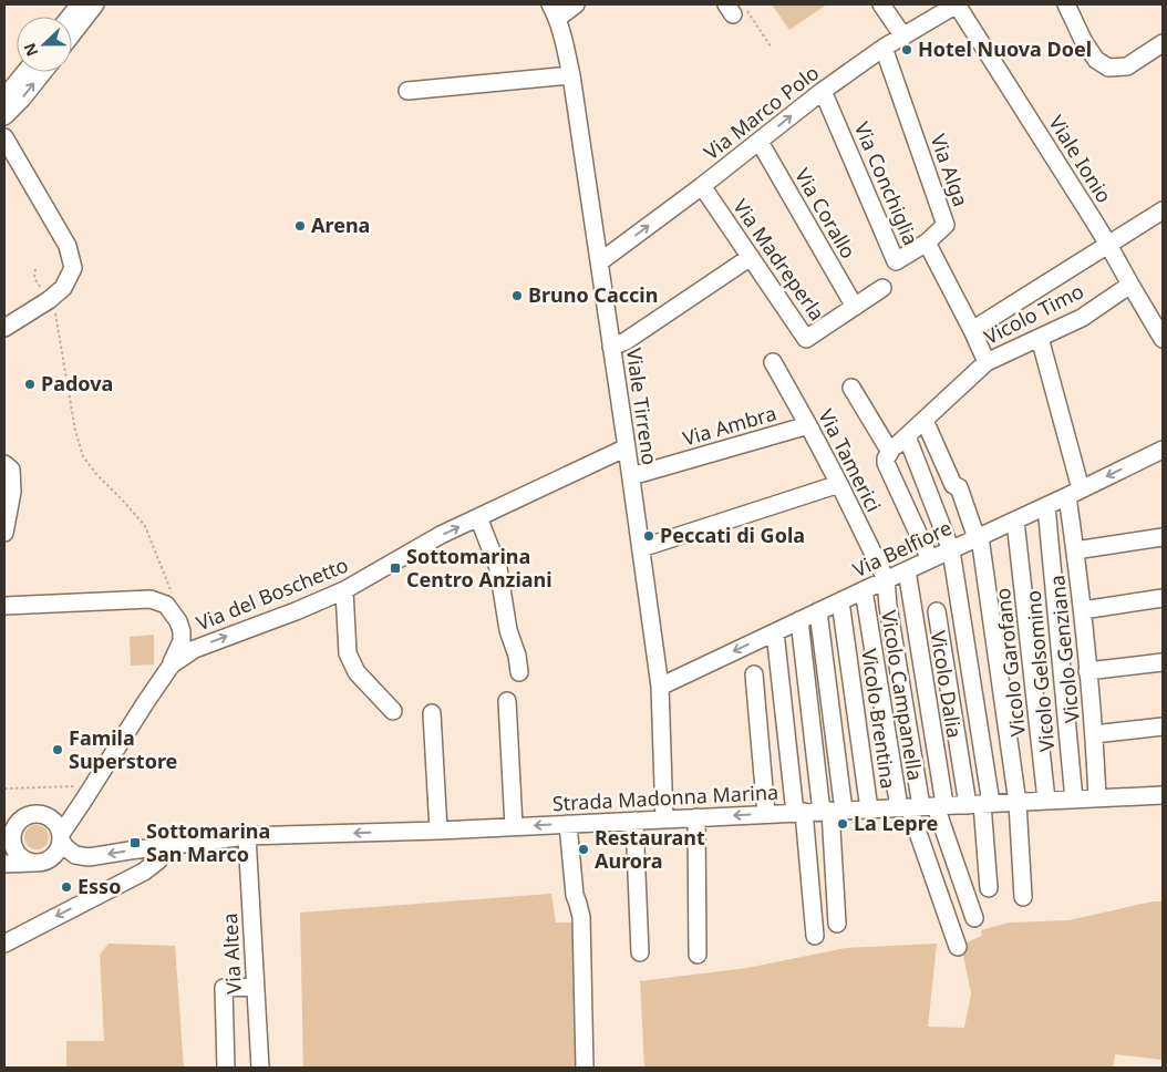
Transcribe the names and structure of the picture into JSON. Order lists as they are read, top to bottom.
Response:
{
  "streets": {
    "street": [
      "Via Marco Polo",
      "Viale Ionio",
      "Via Alga",
      "Via Conchiglia",
      "Via Corallo",
      "Via Madreperla",
      "Vicolo Timo",
      "Viale Tirreno",
      "Via Ambra",
      "Via Tamerici",
      "Via Belfiore",
      "Via del Boschetto",
      "Vicolo Genziana",
      "Vicolo Garofano",
      "Vicolo Gelsomino",
      "Vicolo Dalia",
      "Vicolo Campanella",
      "Vicolo Brentina",
      "Strada Madonna Marina",
      "Via Altea"
    ]
  },
  "crossings": [
    ["Via Marco Polo", "Viale Ionio"],
    ["Via Marco Polo", "Via Alga"],
    ["Via Marco Polo", "Via Conchiglia"],
    ["Via Marco Polo", "Via Corallo"],
    ["Via Marco Polo", "Via Madreperla"],
    ["Via Marco Polo", "Viale Tirreno"],
    ["Viale Ionio", "Vicolo Timo"],
    ["Via Alga", "Via Conchiglia"],
    ["Via Corallo", "Via Madreperla"],
    ["Vicolo Timo", "Vicolo Genziana"],
    ["Viale Tirreno", "Via Ambra"],
    ["Viale Tirreno", "Via Belfiore"],
    ["Viale Tirreno", "Via del Boschetto"],
    ["Viale Tirreno", "Strada Madonna Marina"],
    ["Via Ambra", "Via Tamerici"],
    ["Via Tamerici", "Via Belfiore"],
    ["Via Belfiore", "Vicolo Genziana"],
    ["Via Belfiore", "Vicolo Garofano"],
    ["Via Belfiore", "Vicolo Gelsomino"],
    ["Via Belfiore", "Vicolo Dalia"],
    ["Via Belfiore", "Vicolo Campanella"],
    ["Via Belfiore", "Vicolo Brentina"],
    ["Via del Boschetto", "Strada Madonna Marina"],
    ["Vicolo Genziana", "Strada Madonna Marina"],
    ["Vicolo Garofano", "Strada Madonna Marina"],
    ["Vicolo Gelsomino", "Strada Madonna Marina"],
    ["Vicolo Dalia", "Vicolo Campanella"],
    ["Vicolo Dalia", "Strada Madonna Marina"],
    ["Vicolo Campanella", "Strada Madonna Marina"],
    ["Vicolo Brentina", "Strada Madonna Marina"],
    ["Strada Madonna Marina", "Via Altea"]
  ],
  "one_way": ["Via del Boschetto", "Strada Madonna Marina"],
  "places": {
    "other": [
      "Hotel Nuova Doel",
      "Arena",
      "Bruno Caccin",
      "Padova",
      "Peccati di Gola",
      "Famila Superstore",
      "La Lepre",
      "Restaurant Aurora",
      "Esso"
    ],
    "transit": ["Sottomarina Centro Anziani", "Sottomarina San Marco"]
  },
  "north": "left"
}
